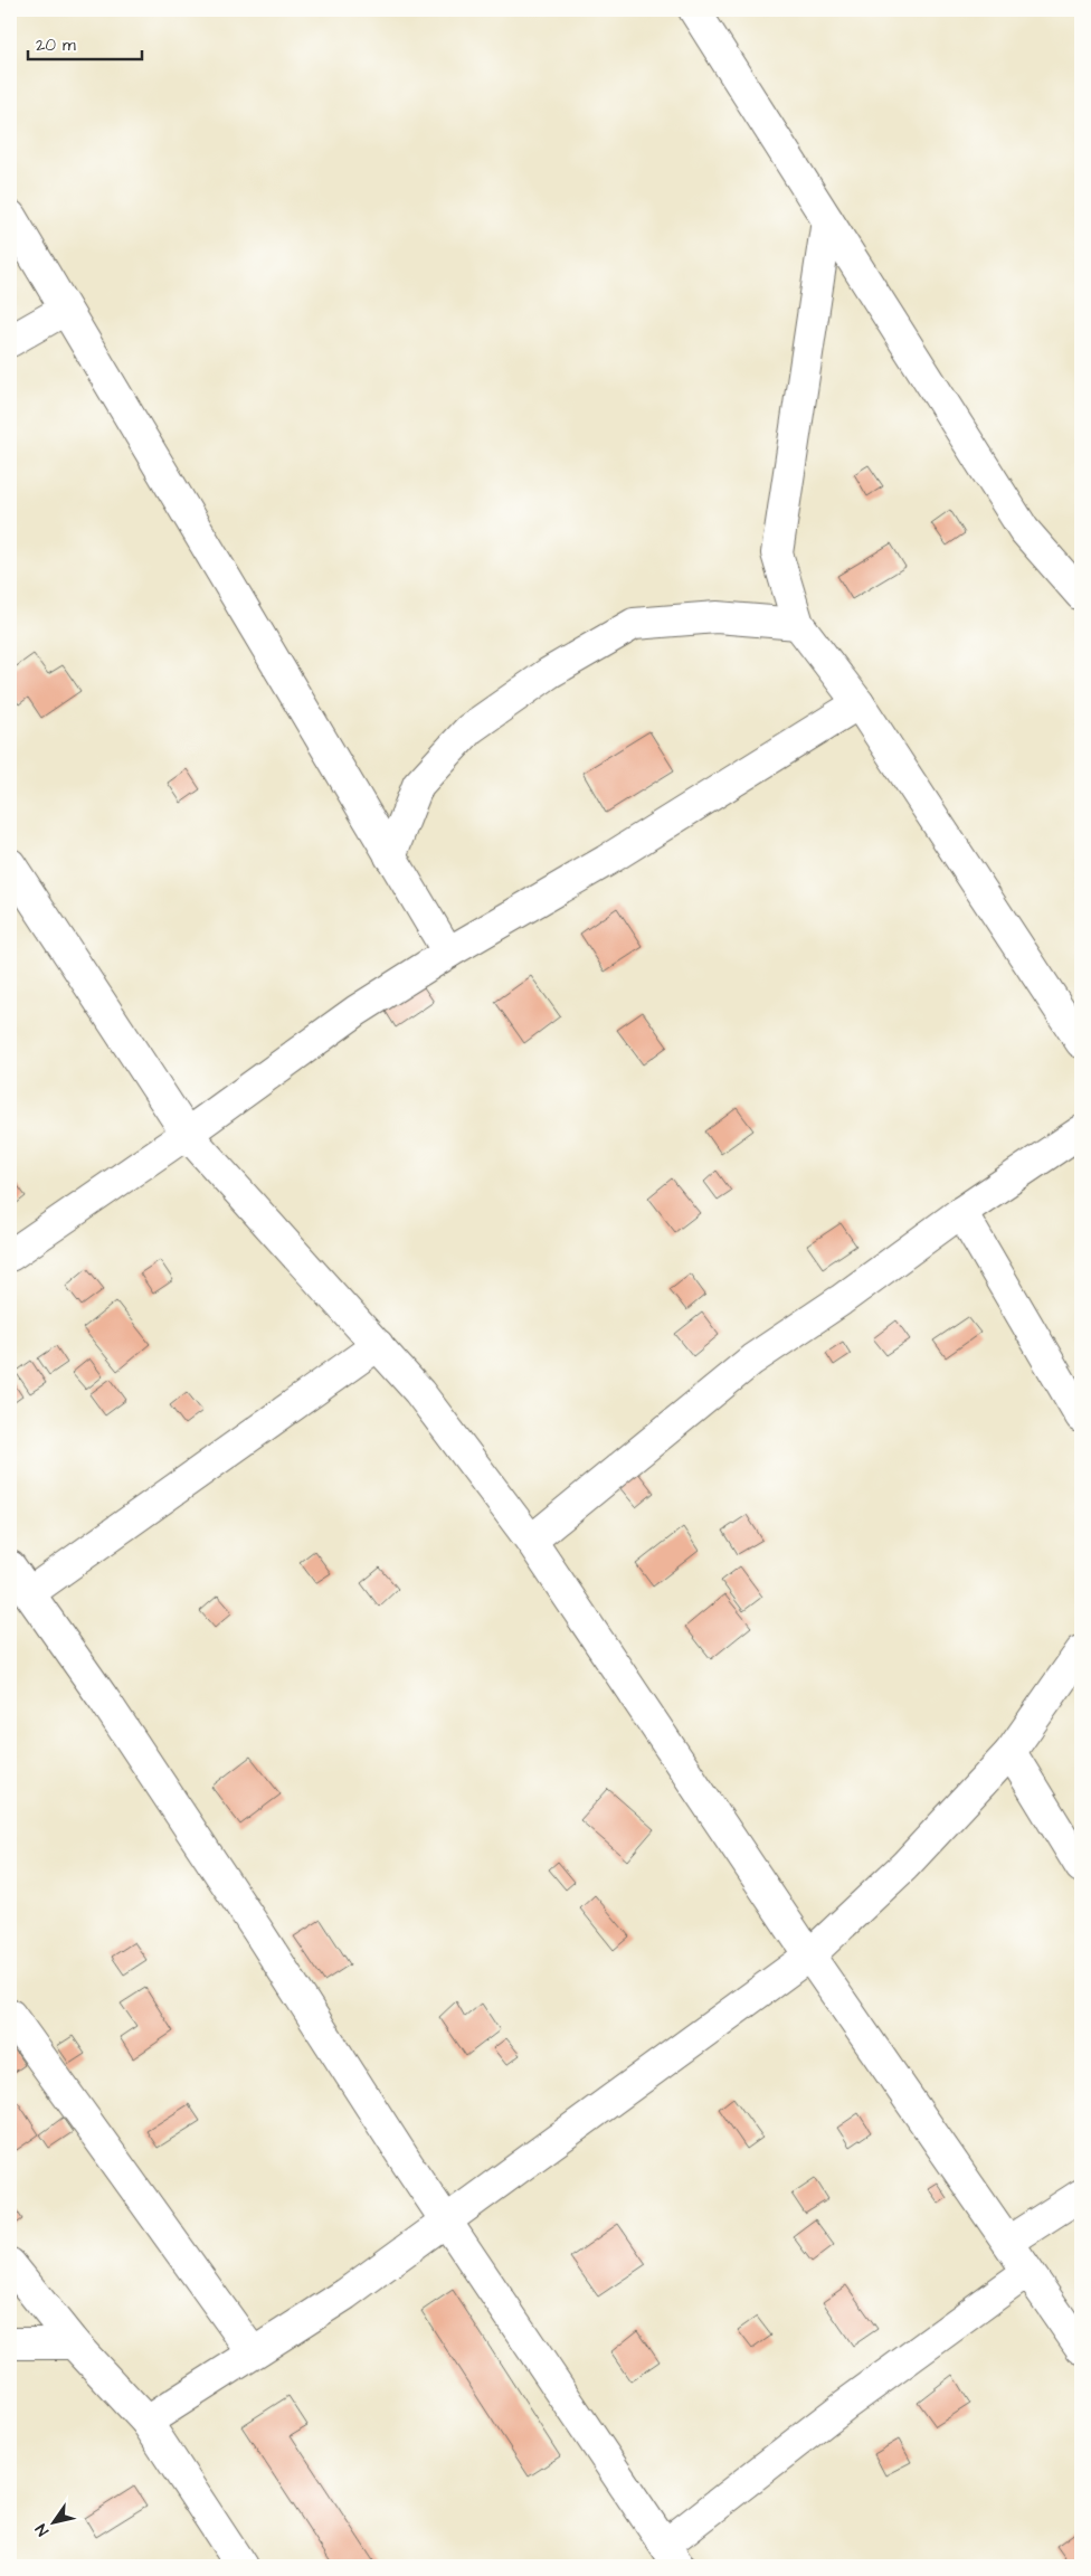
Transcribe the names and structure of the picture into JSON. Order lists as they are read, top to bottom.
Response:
{
  "scale_bar": "20 m",
  "north": "bottom left"
}
